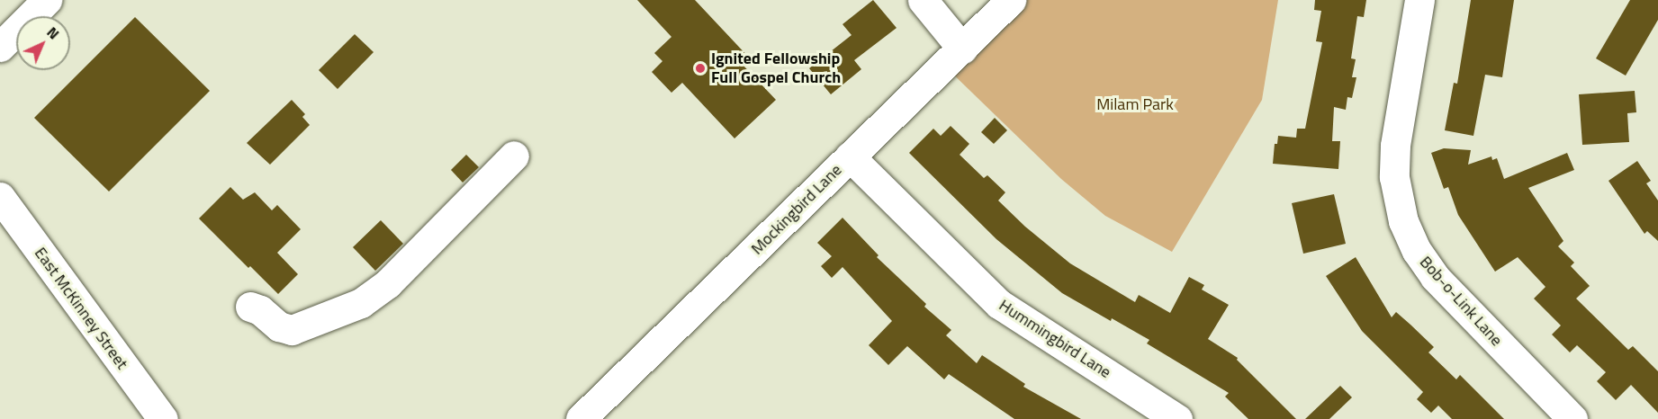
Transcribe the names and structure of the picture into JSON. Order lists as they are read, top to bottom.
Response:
{
  "streets": {
    "street": [
      "Mockingbird Lane",
      "Bob-o-Link Lane",
      "East McKinney Street",
      "Hummingbird Lane"
    ]
  },
  "crossings": [
    ["Mockingbird Lane", "Hummingbird Lane"]
  ],
  "parks": ["Milam Park"],
  "places": ["Ignited Fellowship Full Gospel Church"],
  "north": "top right"
}
